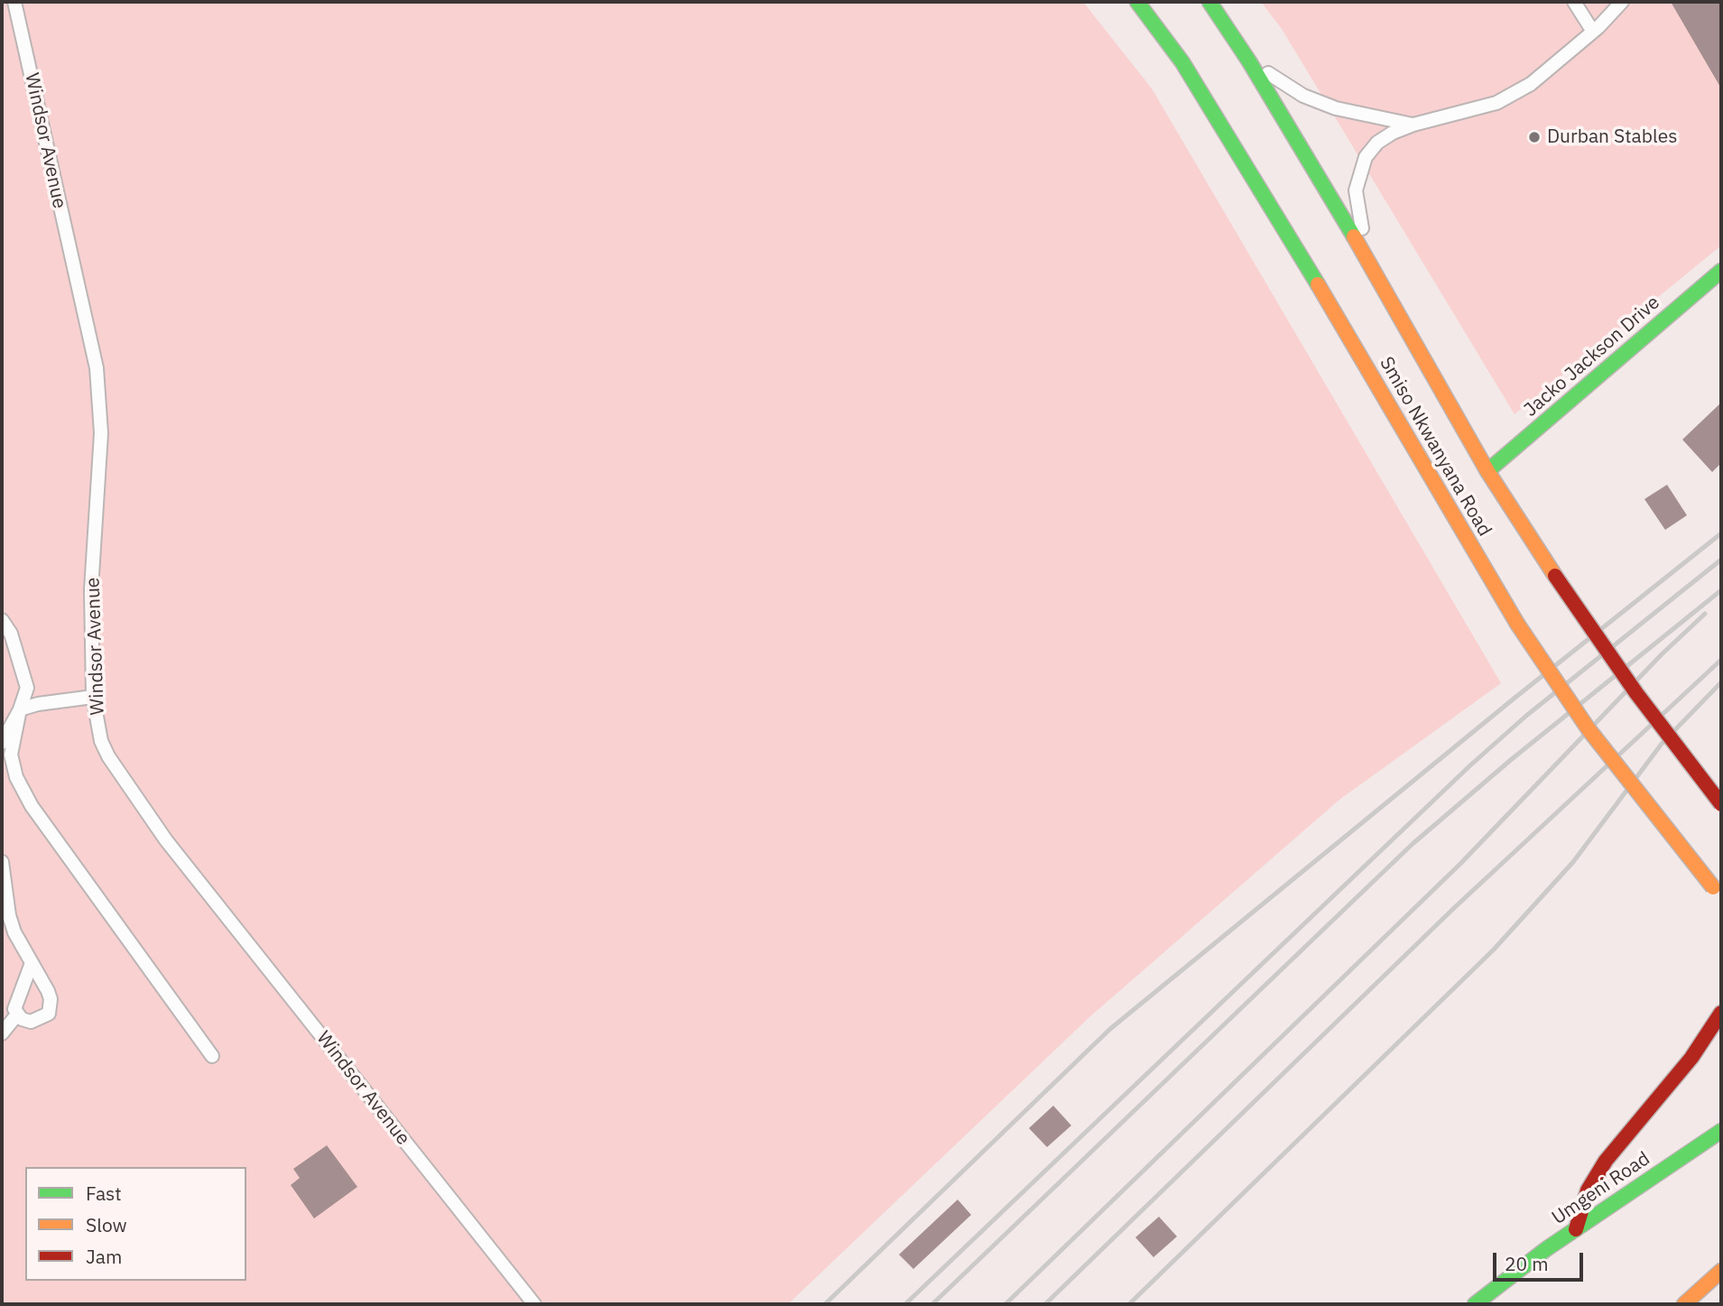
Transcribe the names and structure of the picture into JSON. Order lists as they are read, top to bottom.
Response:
{
  "streets": {
    "street": ["Jacko Jackson Drive", "Smiso Nkwanyana Road", "Umgeni Road"],
    "lane": ["Windsor Avenue"]
  },
  "crossings": [
    ["Jacko Jackson Drive", "Smiso Nkwanyana Road"]
  ],
  "places": ["Durban Stables"],
  "legend": ["Fast", "Slow", "Jam"],
  "scale_bar": "20 m"
}
